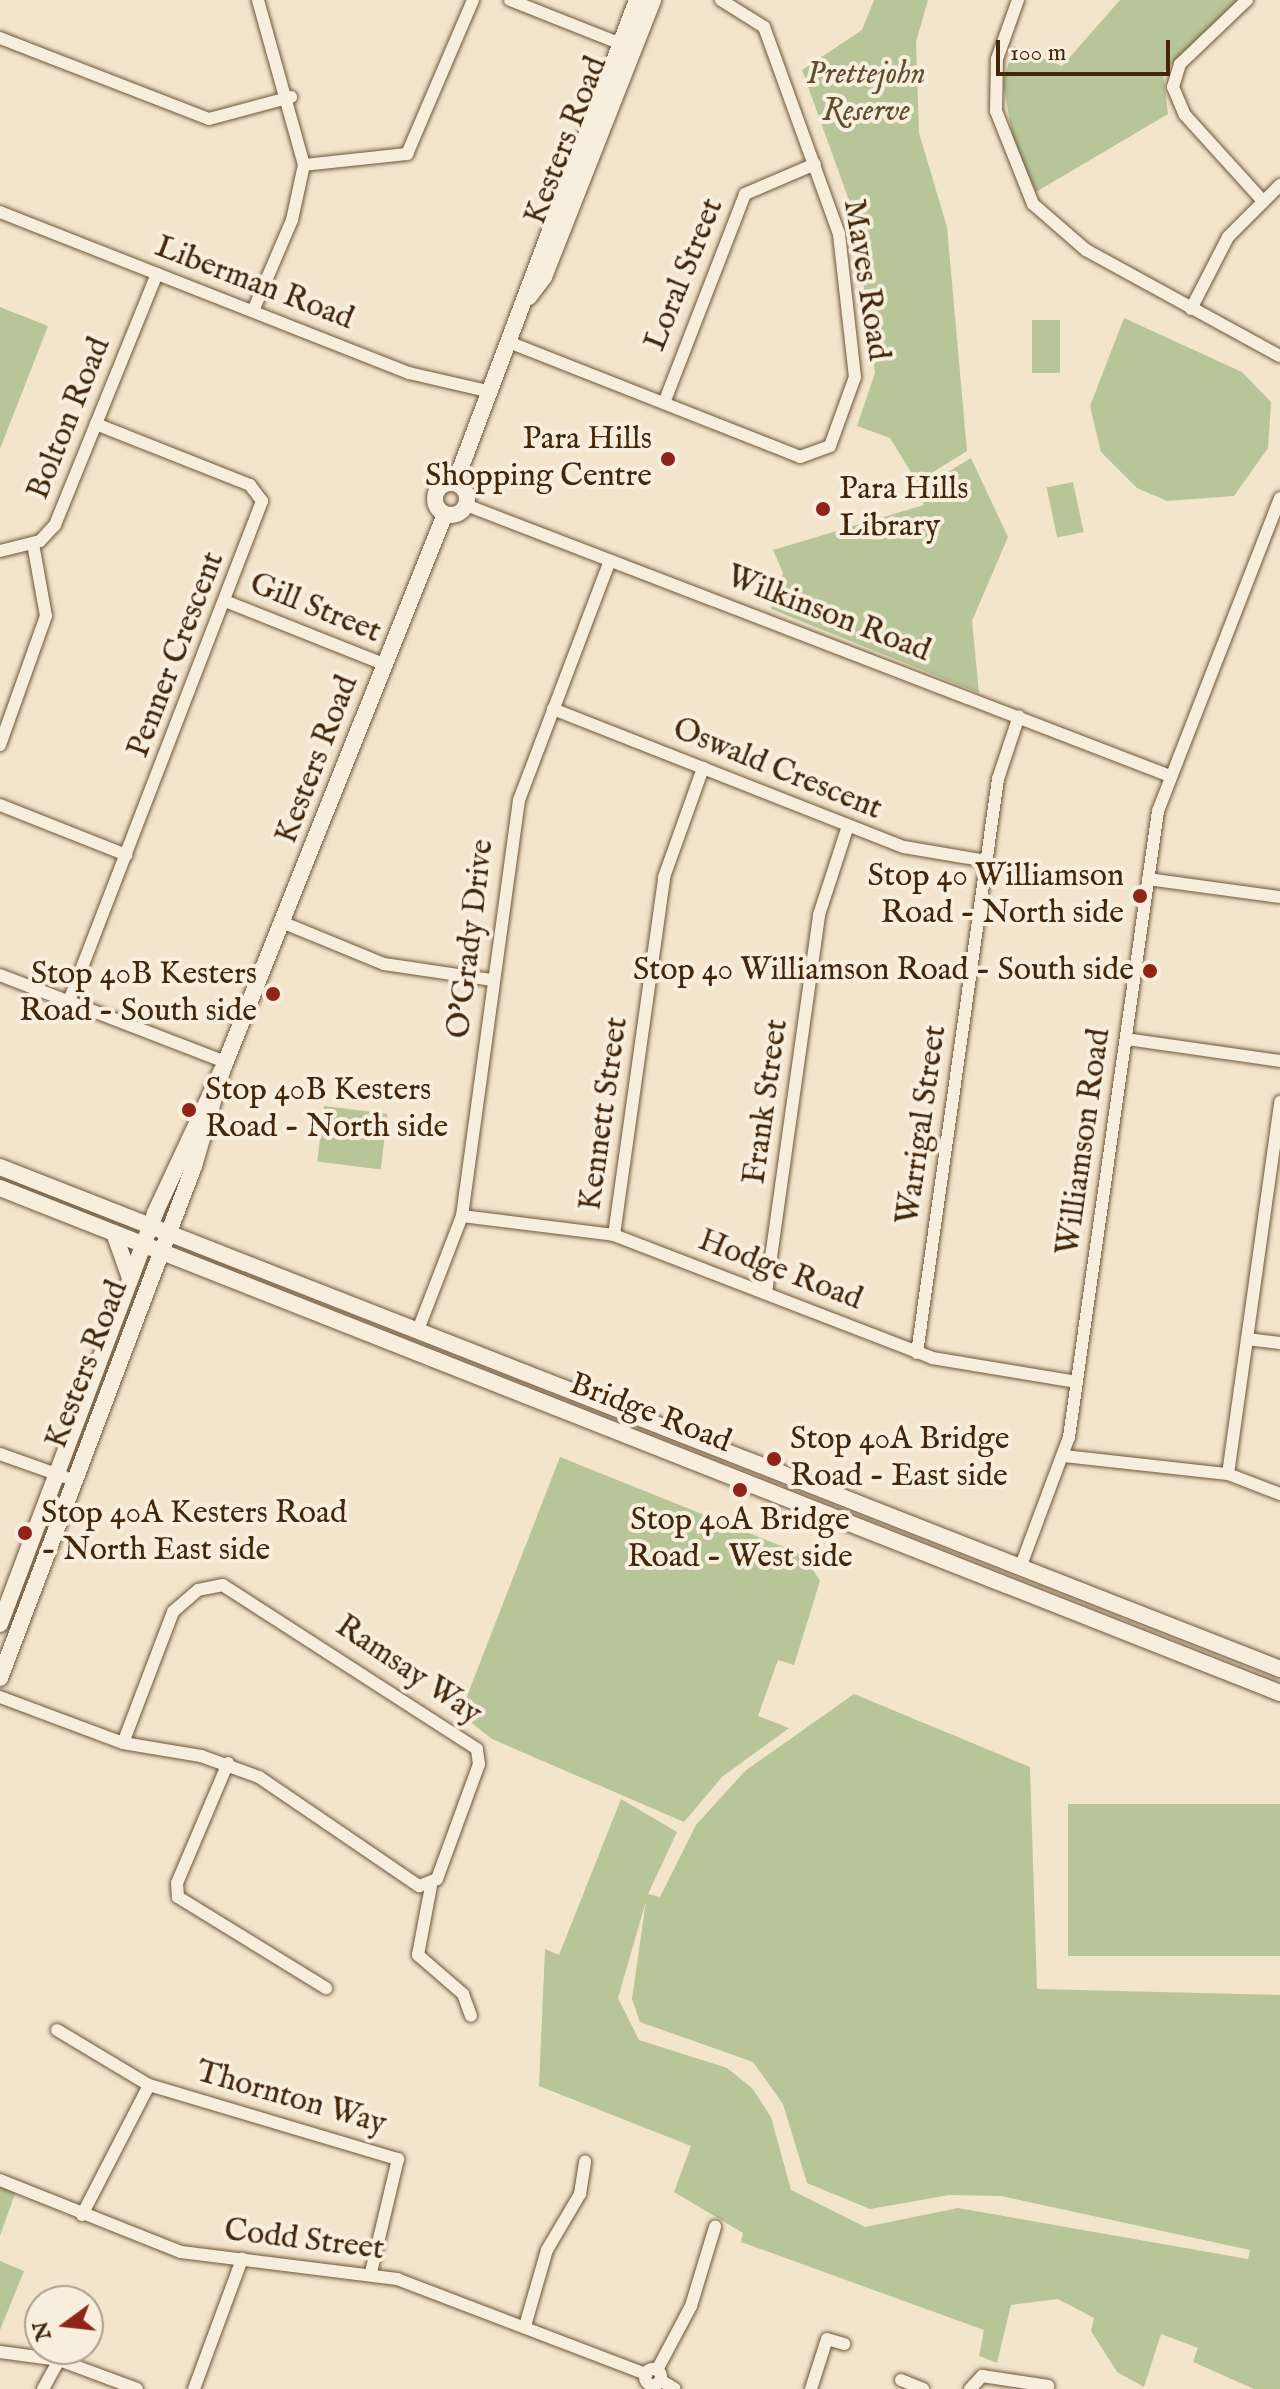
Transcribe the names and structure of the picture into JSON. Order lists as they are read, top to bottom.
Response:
{
  "streets": {
    "main road": ["Kesters Road", "Bridge Road"],
    "street": [
      "Loral Street",
      "Maves Road",
      "Liberman Road",
      "Bolton Road",
      "Gill Street",
      "Wilkinson Road",
      "Penner Crescent",
      "Oswald Crescent",
      "O'Grady Drive",
      "Frank Street",
      "Kennett Street",
      "Warrigal Street",
      "Williamson Road",
      "Hodge Road",
      "Ramsay Way",
      "Thornton Way",
      "Codd Street"
    ]
  },
  "crossings": [
    ["Kesters Road", "Maves Road"],
    ["Kesters Road", "Liberman Road"],
    ["Kesters Road", "Gill Street"],
    ["Kesters Road", "Bridge Road"],
    ["Loral Street", "Maves Road"],
    ["Liberman Road", "Bolton Road"],
    ["Bolton Road", "Penner Crescent"],
    ["Gill Street", "Penner Crescent"],
    ["Wilkinson Road", "O'Grady Drive"],
    ["Wilkinson Road", "Warrigal Street"],
    ["Wilkinson Road", "Williamson Road"],
    ["Oswald Crescent", "O'Grady Drive"],
    ["Oswald Crescent", "Frank Street"],
    ["Oswald Crescent", "Kennett Street"],
    ["Oswald Crescent", "Warrigal Street"],
    ["O'Grady Drive", "Hodge Road"],
    ["O'Grady Drive", "Bridge Road"],
    ["Frank Street", "Hodge Road"],
    ["Kennett Street", "Hodge Road"],
    ["Warrigal Street", "Hodge Road"],
    ["Williamson Road", "Hodge Road"],
    ["Williamson Road", "Bridge Road"],
    ["Thornton Way", "Codd Street"]
  ],
  "parks": ["Prettejohn Reserve"],
  "places": [
    "Para Hills Shopping Centre",
    "Para Hills Library",
    "Stop 40 Williamson Road - North side",
    "Stop 40 Williamson Road - South side",
    "Stop 40B Kesters Road - South side",
    "Stop 40B Kesters Road - North side",
    "Stop 40A Bridge Road - East side",
    "Stop 40A Bridge Road - West side",
    "Stop 40A Kesters Road - North East side"
  ],
  "scale_bar": "100 m",
  "north": "left"
}
